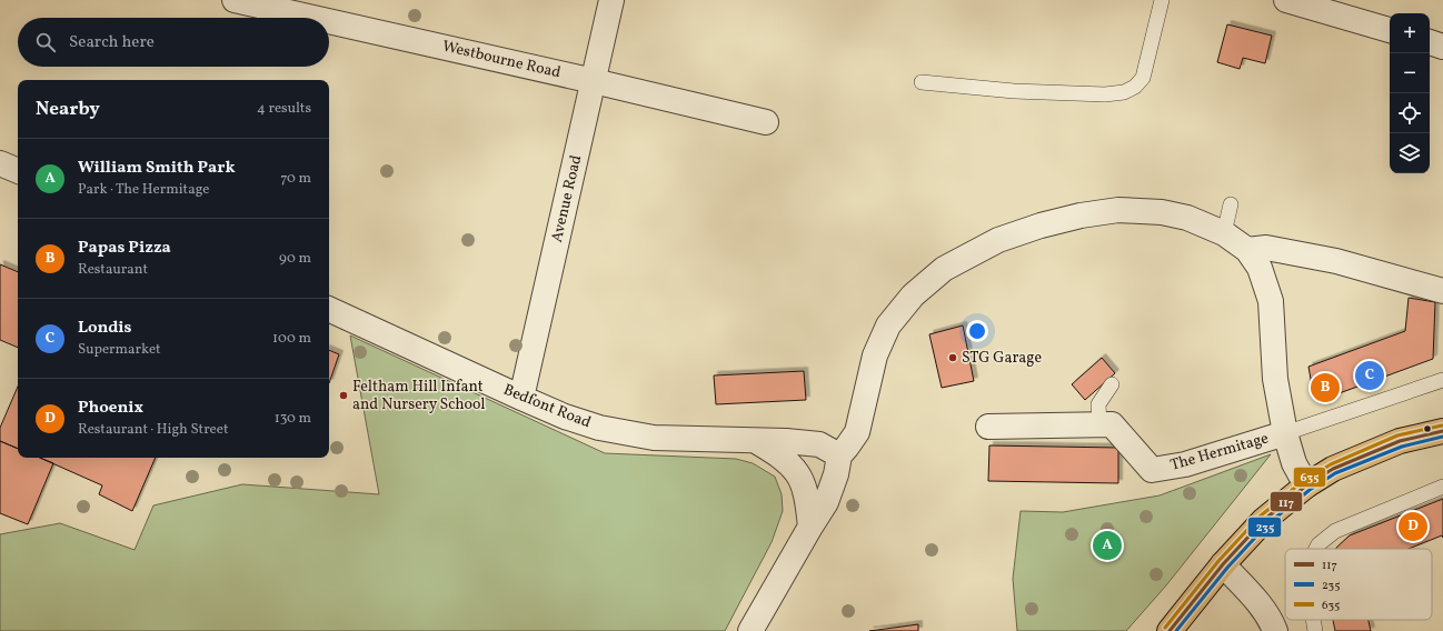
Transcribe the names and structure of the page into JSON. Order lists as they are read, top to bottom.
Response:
{
  "streets": {
    "street": [
      "Westbourne Road",
      "Avenue Road",
      "Bedfont Road",
      "The Hermitage"
    ]
  },
  "crossings": [
    ["Westbourne Road", "Avenue Road"],
    ["Avenue Road", "Bedfont Road"]
  ],
  "places": ["STG Garage", "Feltham Hill Infant and Nursery School"],
  "lines": ["transit line 635", "transit line 117", "transit line 235"],
  "legend": ["117", "235", "635"],
  "page": {
    "map_buttons": ["+", "−"],
    "search": "Search here",
    "heading": ["Nearby", "4 results"],
    "list": [
      {
        "mark": "A",
        "name": "William Smith Park",
        "note": "Park · The Hermitage",
        "value": "70 m"
      },
      {
        "mark": "B",
        "name": "Papas Pizza",
        "note": "Restaurant",
        "value": "90 m"
      },
      {
        "mark": "C",
        "name": "Londis",
        "note": "Supermarket",
        "value": "100 m"
      },
      {
        "mark": "D",
        "name": "Phoenix",
        "note": "Restaurant · High Street",
        "value": "130 m"
      }
    ],
    "pins": [
      "C",
      "B",
      "D",
      "A"
    ]
  }
}
